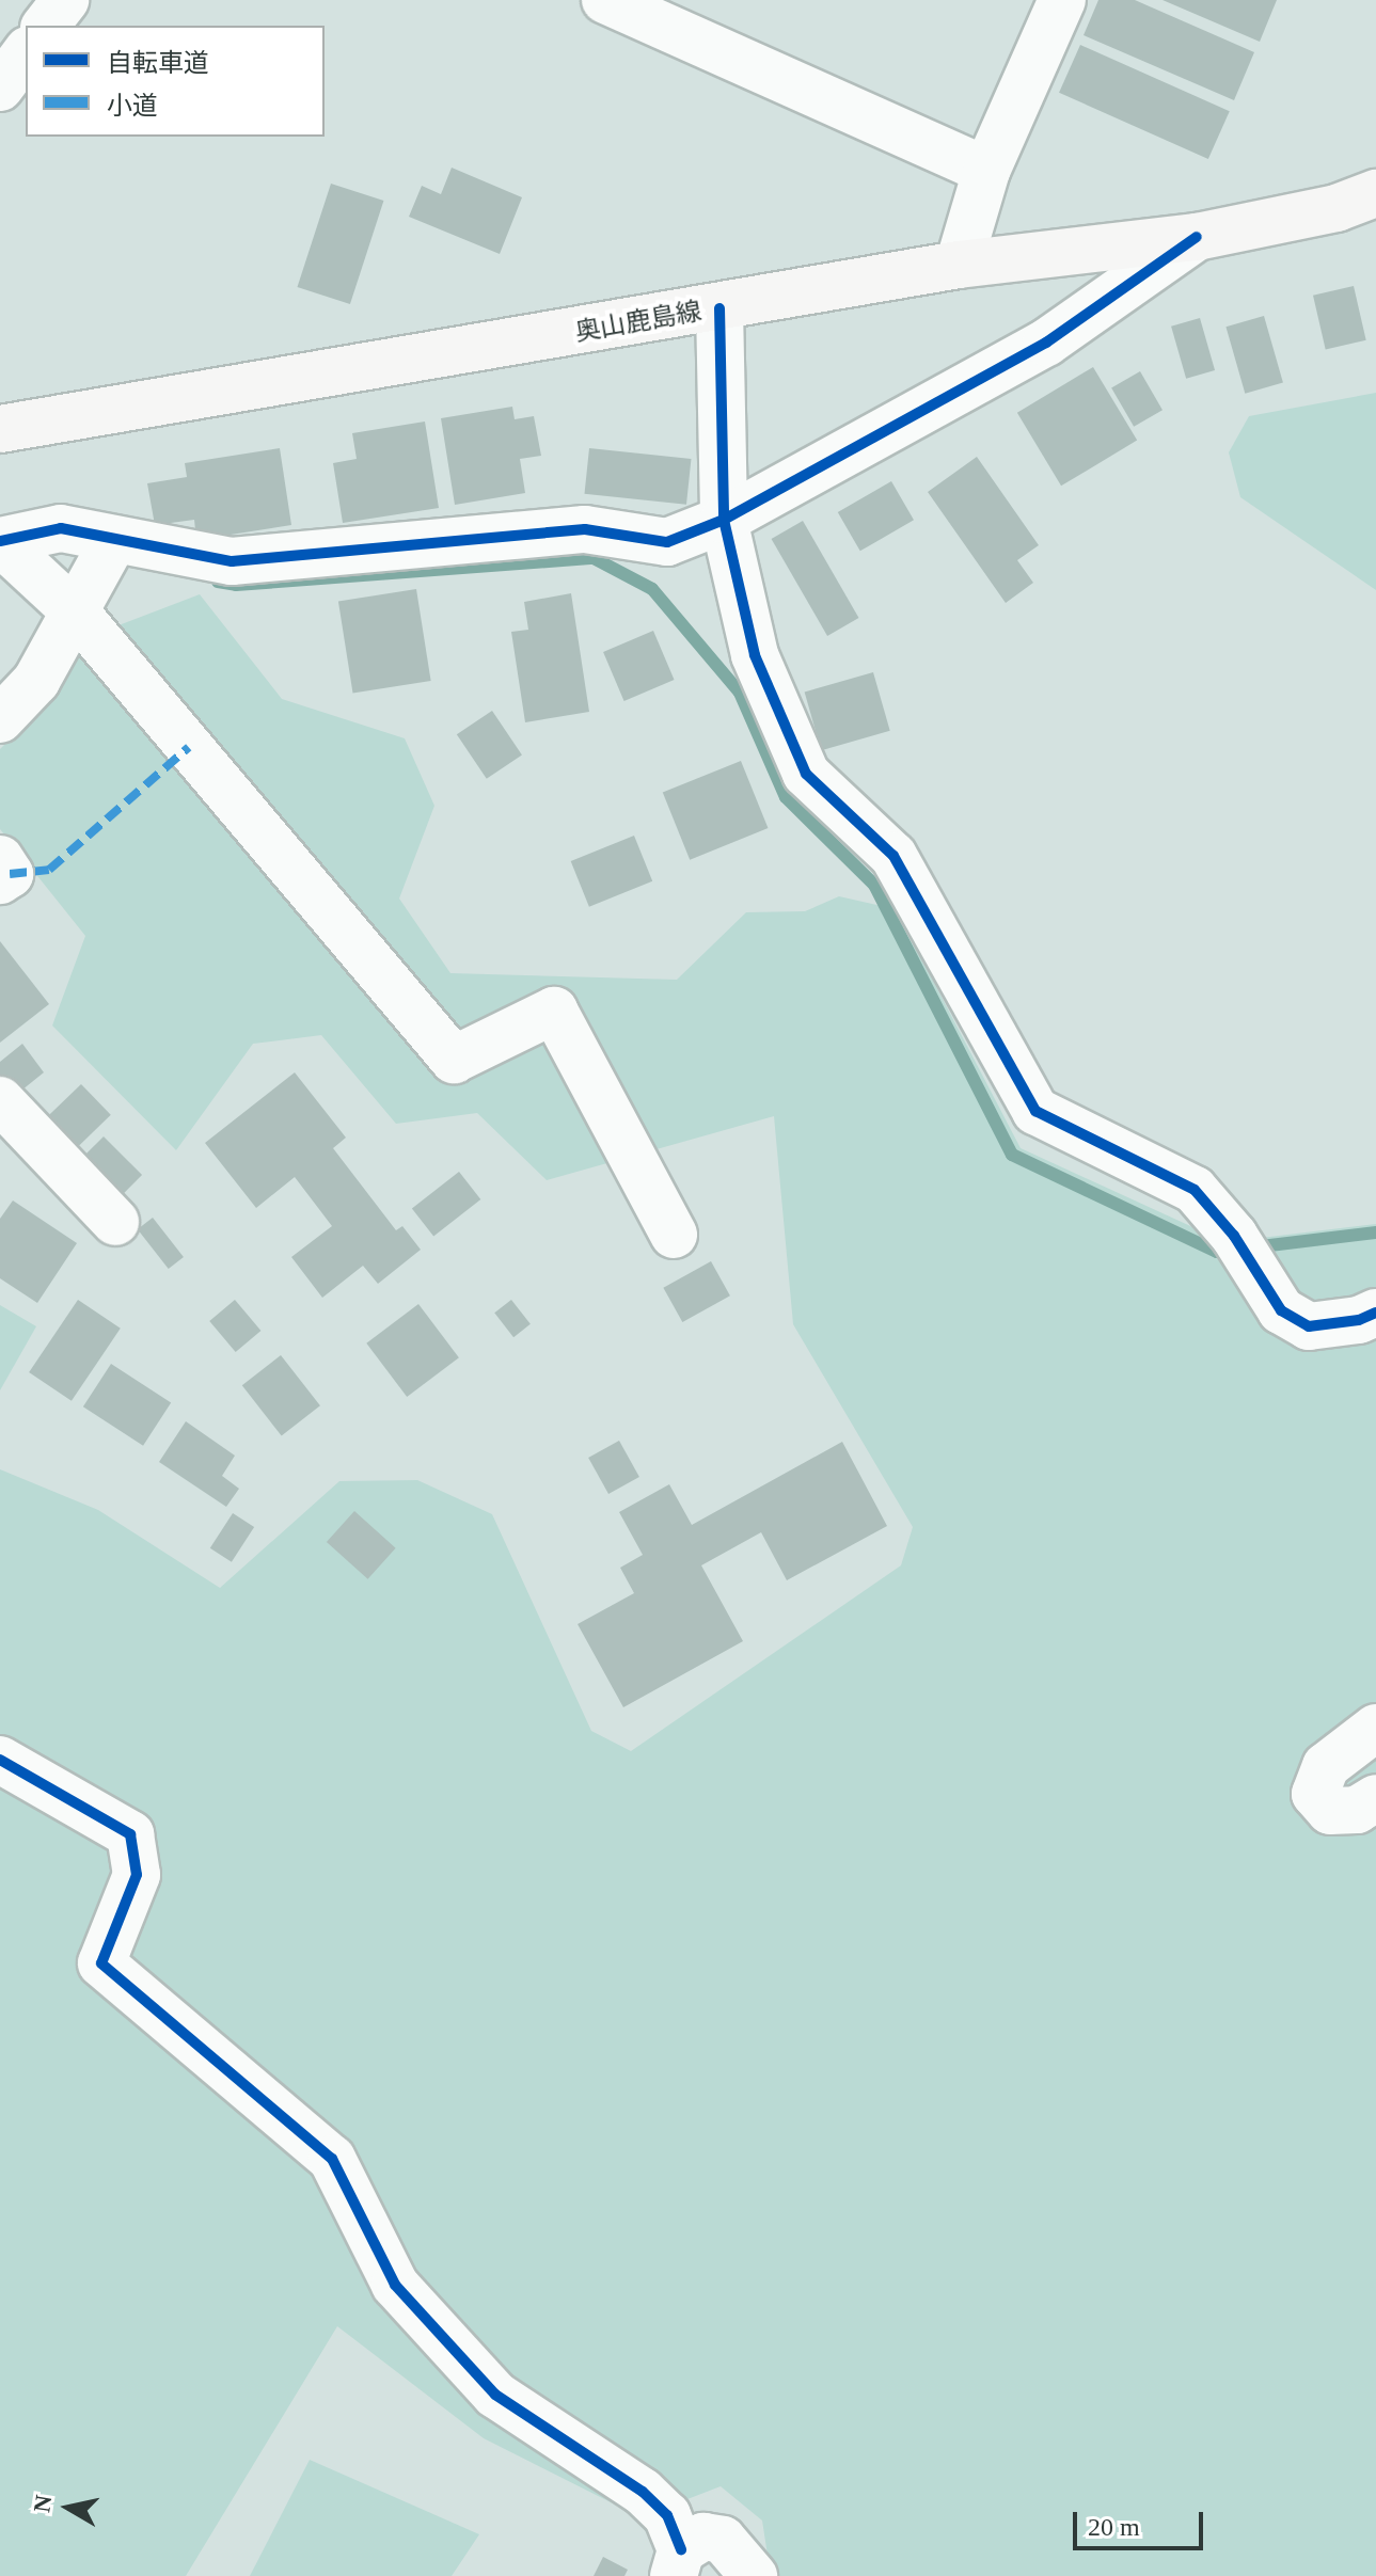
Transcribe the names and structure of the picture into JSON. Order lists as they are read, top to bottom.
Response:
{
  "streets": {
    "main road": ["奥山鹿島線"]
  },
  "legend": ["自転車道", "小道"],
  "scale_bar": "20 m",
  "north": "left"
}
